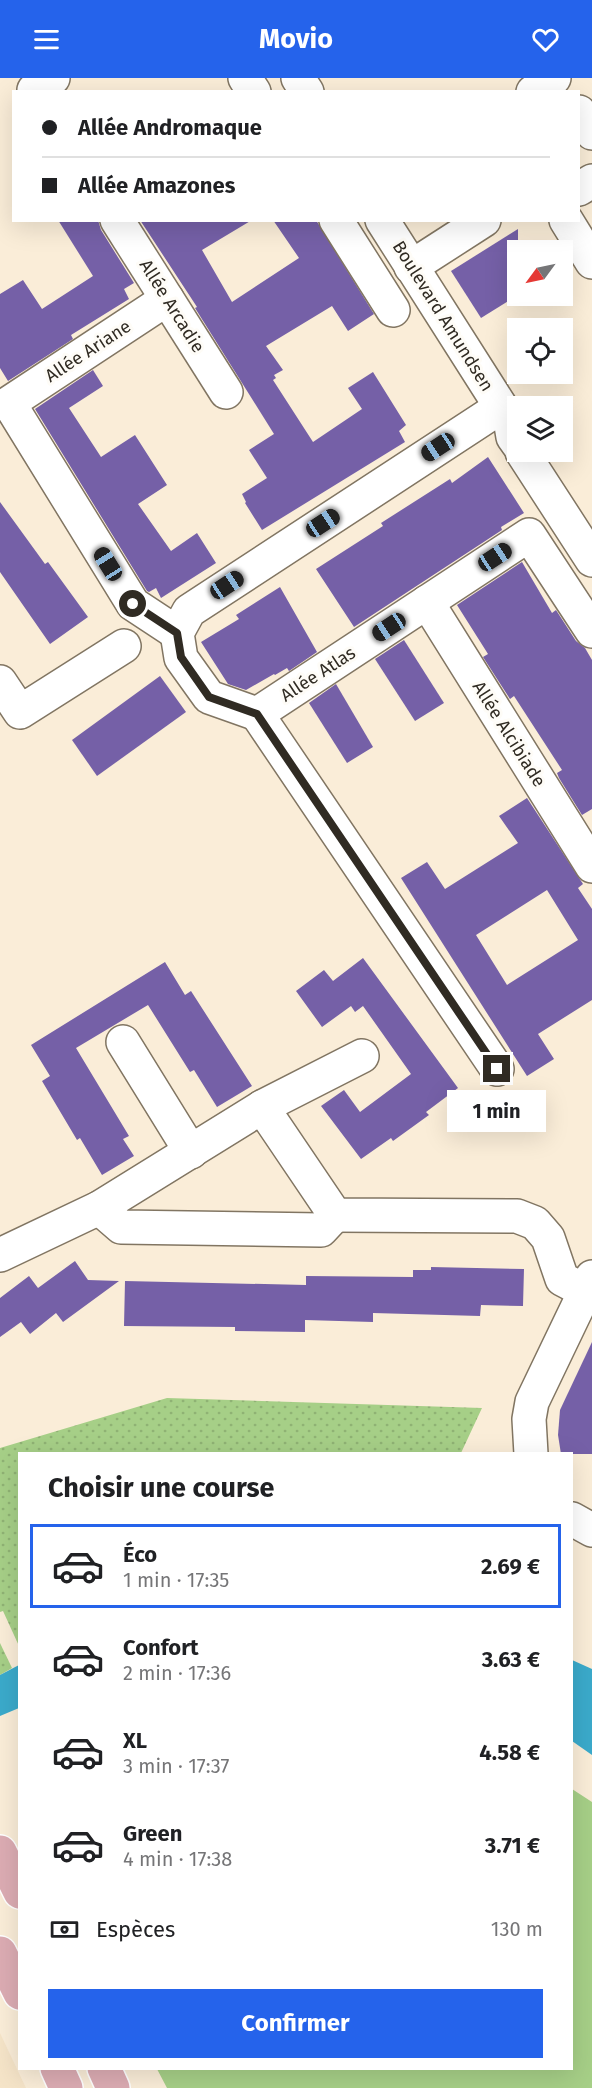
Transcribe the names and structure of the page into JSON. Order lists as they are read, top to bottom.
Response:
{
  "streets": {
    "street": [
      "Allée Arcadie",
      "Boulevard Amundsen",
      "Allée Ariane",
      "Allée Atlas",
      "Allée Alcibiade"
    ]
  },
  "crossings": [
    ["Allée Arcadie", "Allée Ariane"],
    ["Allée Atlas", "Allée Alcibiade"]
  ],
  "north": "bottom left",
  "page": {
    "header": "Movio",
    "banner": ["Allée Andromaque", "Allée Amazones"],
    "bubble": "1 min",
    "heading": "Choisir une course",
    "list": [
      {
        "name": "Éco",
        "note": "1 min · 17:35",
        "value": "2.69 €"
      },
      {
        "name": "Confort",
        "note": "2 min · 17:36",
        "value": "3.63 €"
      },
      {
        "name": "XL",
        "note": "3 min · 17:37",
        "value": "4.58 €"
      },
      {
        "name": "Green",
        "note": "4 min · 17:38",
        "value": "3.71 €"
      }
    ],
    "pay": ["Espèces", "130 m"],
    "buttons": "Confirmer"
  }
}
